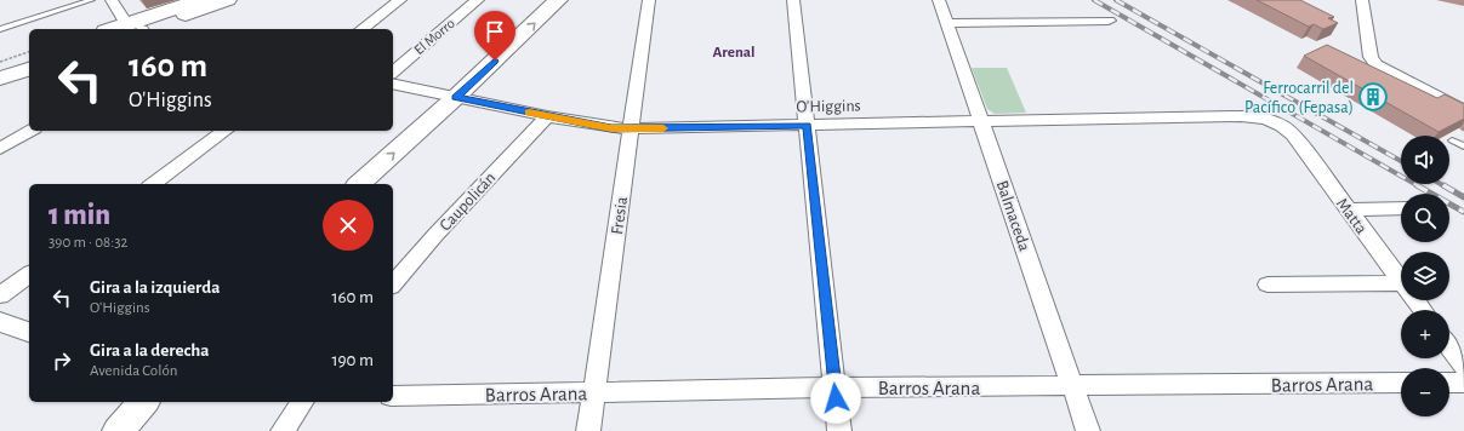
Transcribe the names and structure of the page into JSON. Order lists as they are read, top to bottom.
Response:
{
  "streets": {
    "street": [
      "El Morro",
      "O'Higgins",
      "Caupolicán",
      "Fresia",
      "Balmaceda",
      "Matta",
      "Barros Arana"
    ]
  },
  "crossings": [
    ["O'Higgins", "Caupolicán"],
    ["O'Higgins", "Fresia"],
    ["O'Higgins", "Balmaceda"],
    ["O'Higgins", "Matta"],
    ["Fresia", "Barros Arana"],
    ["Balmaceda", "Barros Arana"]
  ],
  "districts": ["Arenal"],
  "places": {
    "building": ["Ferrocarril del Pacífico (Fepasa)"]
  },
  "page": {
    "turn": ["160 m", "O'Higgins"],
    "map_buttons": ["+", "−"],
    "heading": ["1 min", "390 m · 08:32"],
    "list": [
      {
        "name": "Gira a la izquierda",
        "note": "O'Higgins",
        "value": "160 m"
      },
      {
        "name": "Gira a la derecha",
        "note": "Avenida Colón",
        "value": "190 m"
      }
    ]
  }
}
